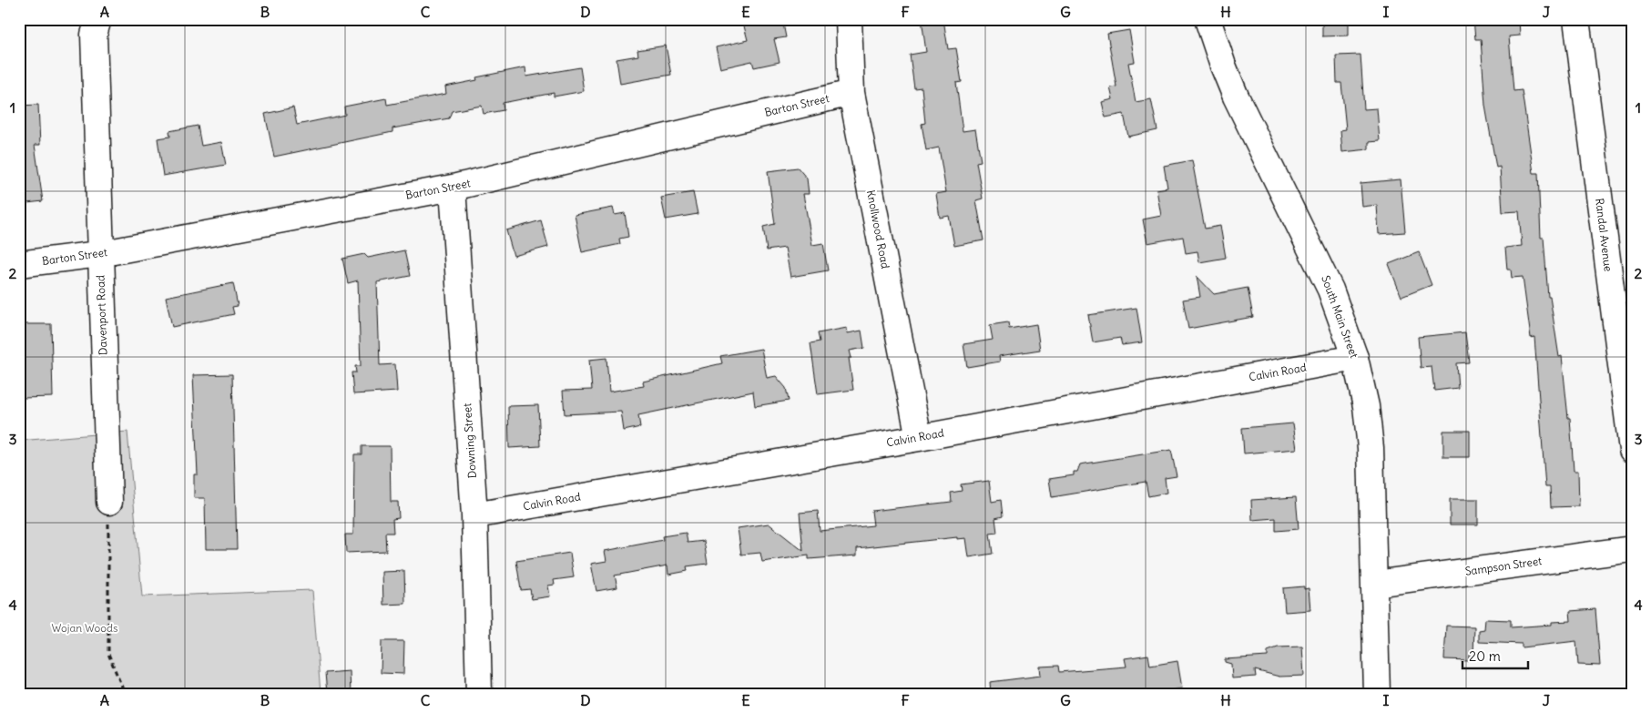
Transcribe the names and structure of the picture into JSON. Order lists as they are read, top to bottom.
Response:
{
  "streets": {
    "street": [
      "Barton Street",
      "Knollwood Road",
      "Randal Avenue",
      "Davenport Road",
      "South Main Street",
      "Calvin Road",
      "Downing Street",
      "Sampson Street"
    ]
  },
  "crossings": [
    ["Barton Street", "Knollwood Road"],
    ["Barton Street", "Davenport Road"],
    ["Barton Street", "Downing Street"],
    ["Knollwood Road", "Calvin Road"],
    ["South Main Street", "Calvin Road"],
    ["South Main Street", "Sampson Street"],
    ["Calvin Road", "Downing Street"]
  ],
  "parks": ["Wojan Woods"],
  "scale_bar": "20 m",
  "grid": {
    "columns": [
      "A",
      "B",
      "C",
      "D",
      "E",
      "F",
      "G",
      "H",
      "I",
      "J"
    ],
    "rows": [
      "1",
      "2",
      "3",
      "4"
    ]
  }
}
